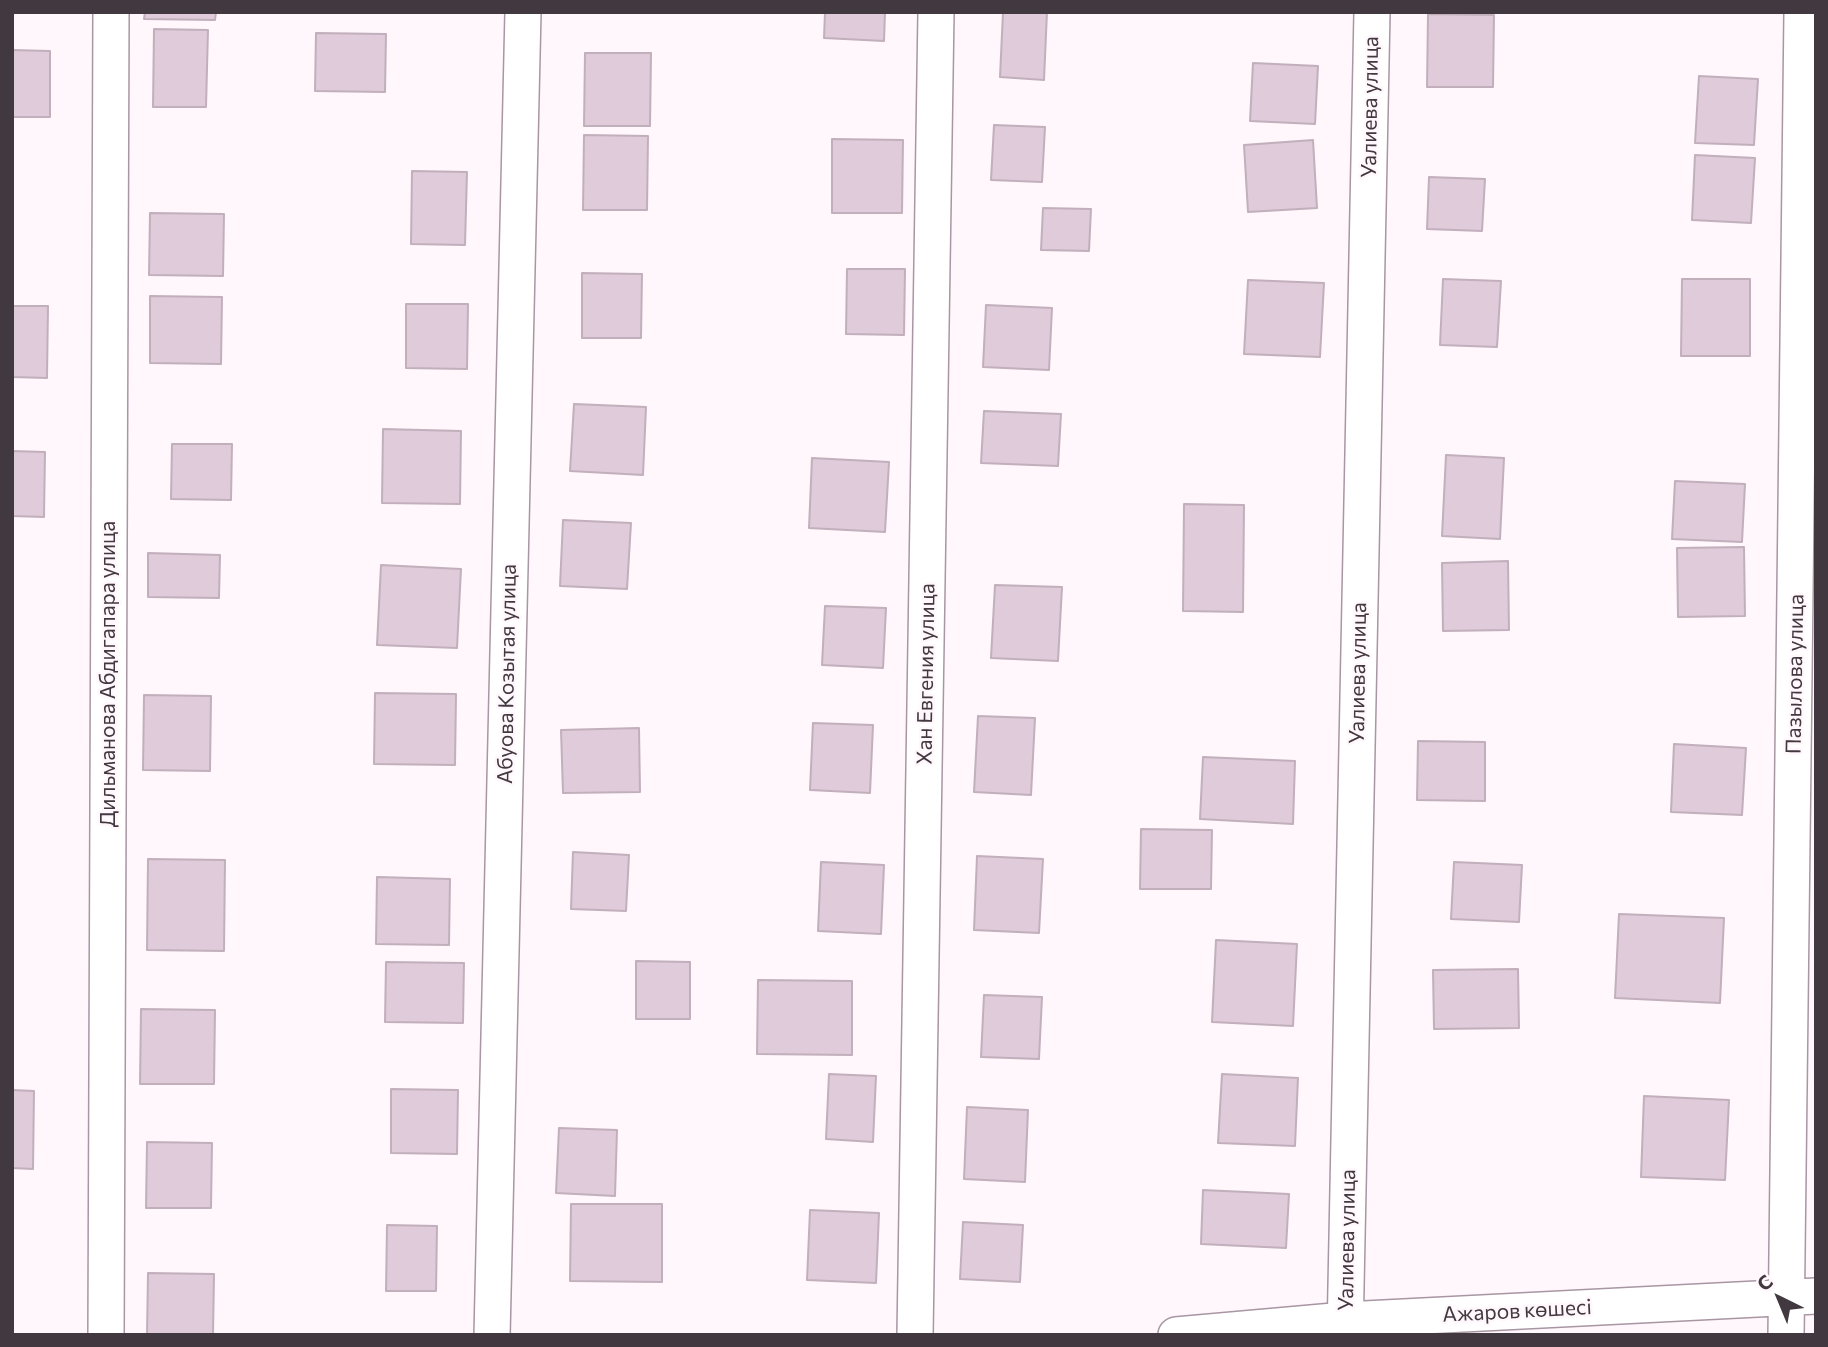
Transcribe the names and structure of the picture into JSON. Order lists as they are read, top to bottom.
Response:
{
  "streets": {
    "street": [
      "Уалиева улица",
      "Дильманова Абдигапара улица",
      "Абуова Козытая улица",
      "Хан Евгения улица",
      "Пазылова улица",
      "Ажаров көшесі"
    ]
  },
  "crossings": [
    ["Уалиева улица", "Ажаров көшесі"],
    ["Пазылова улица", "Ажаров көшесі"]
  ],
  "north": "top left"
}
